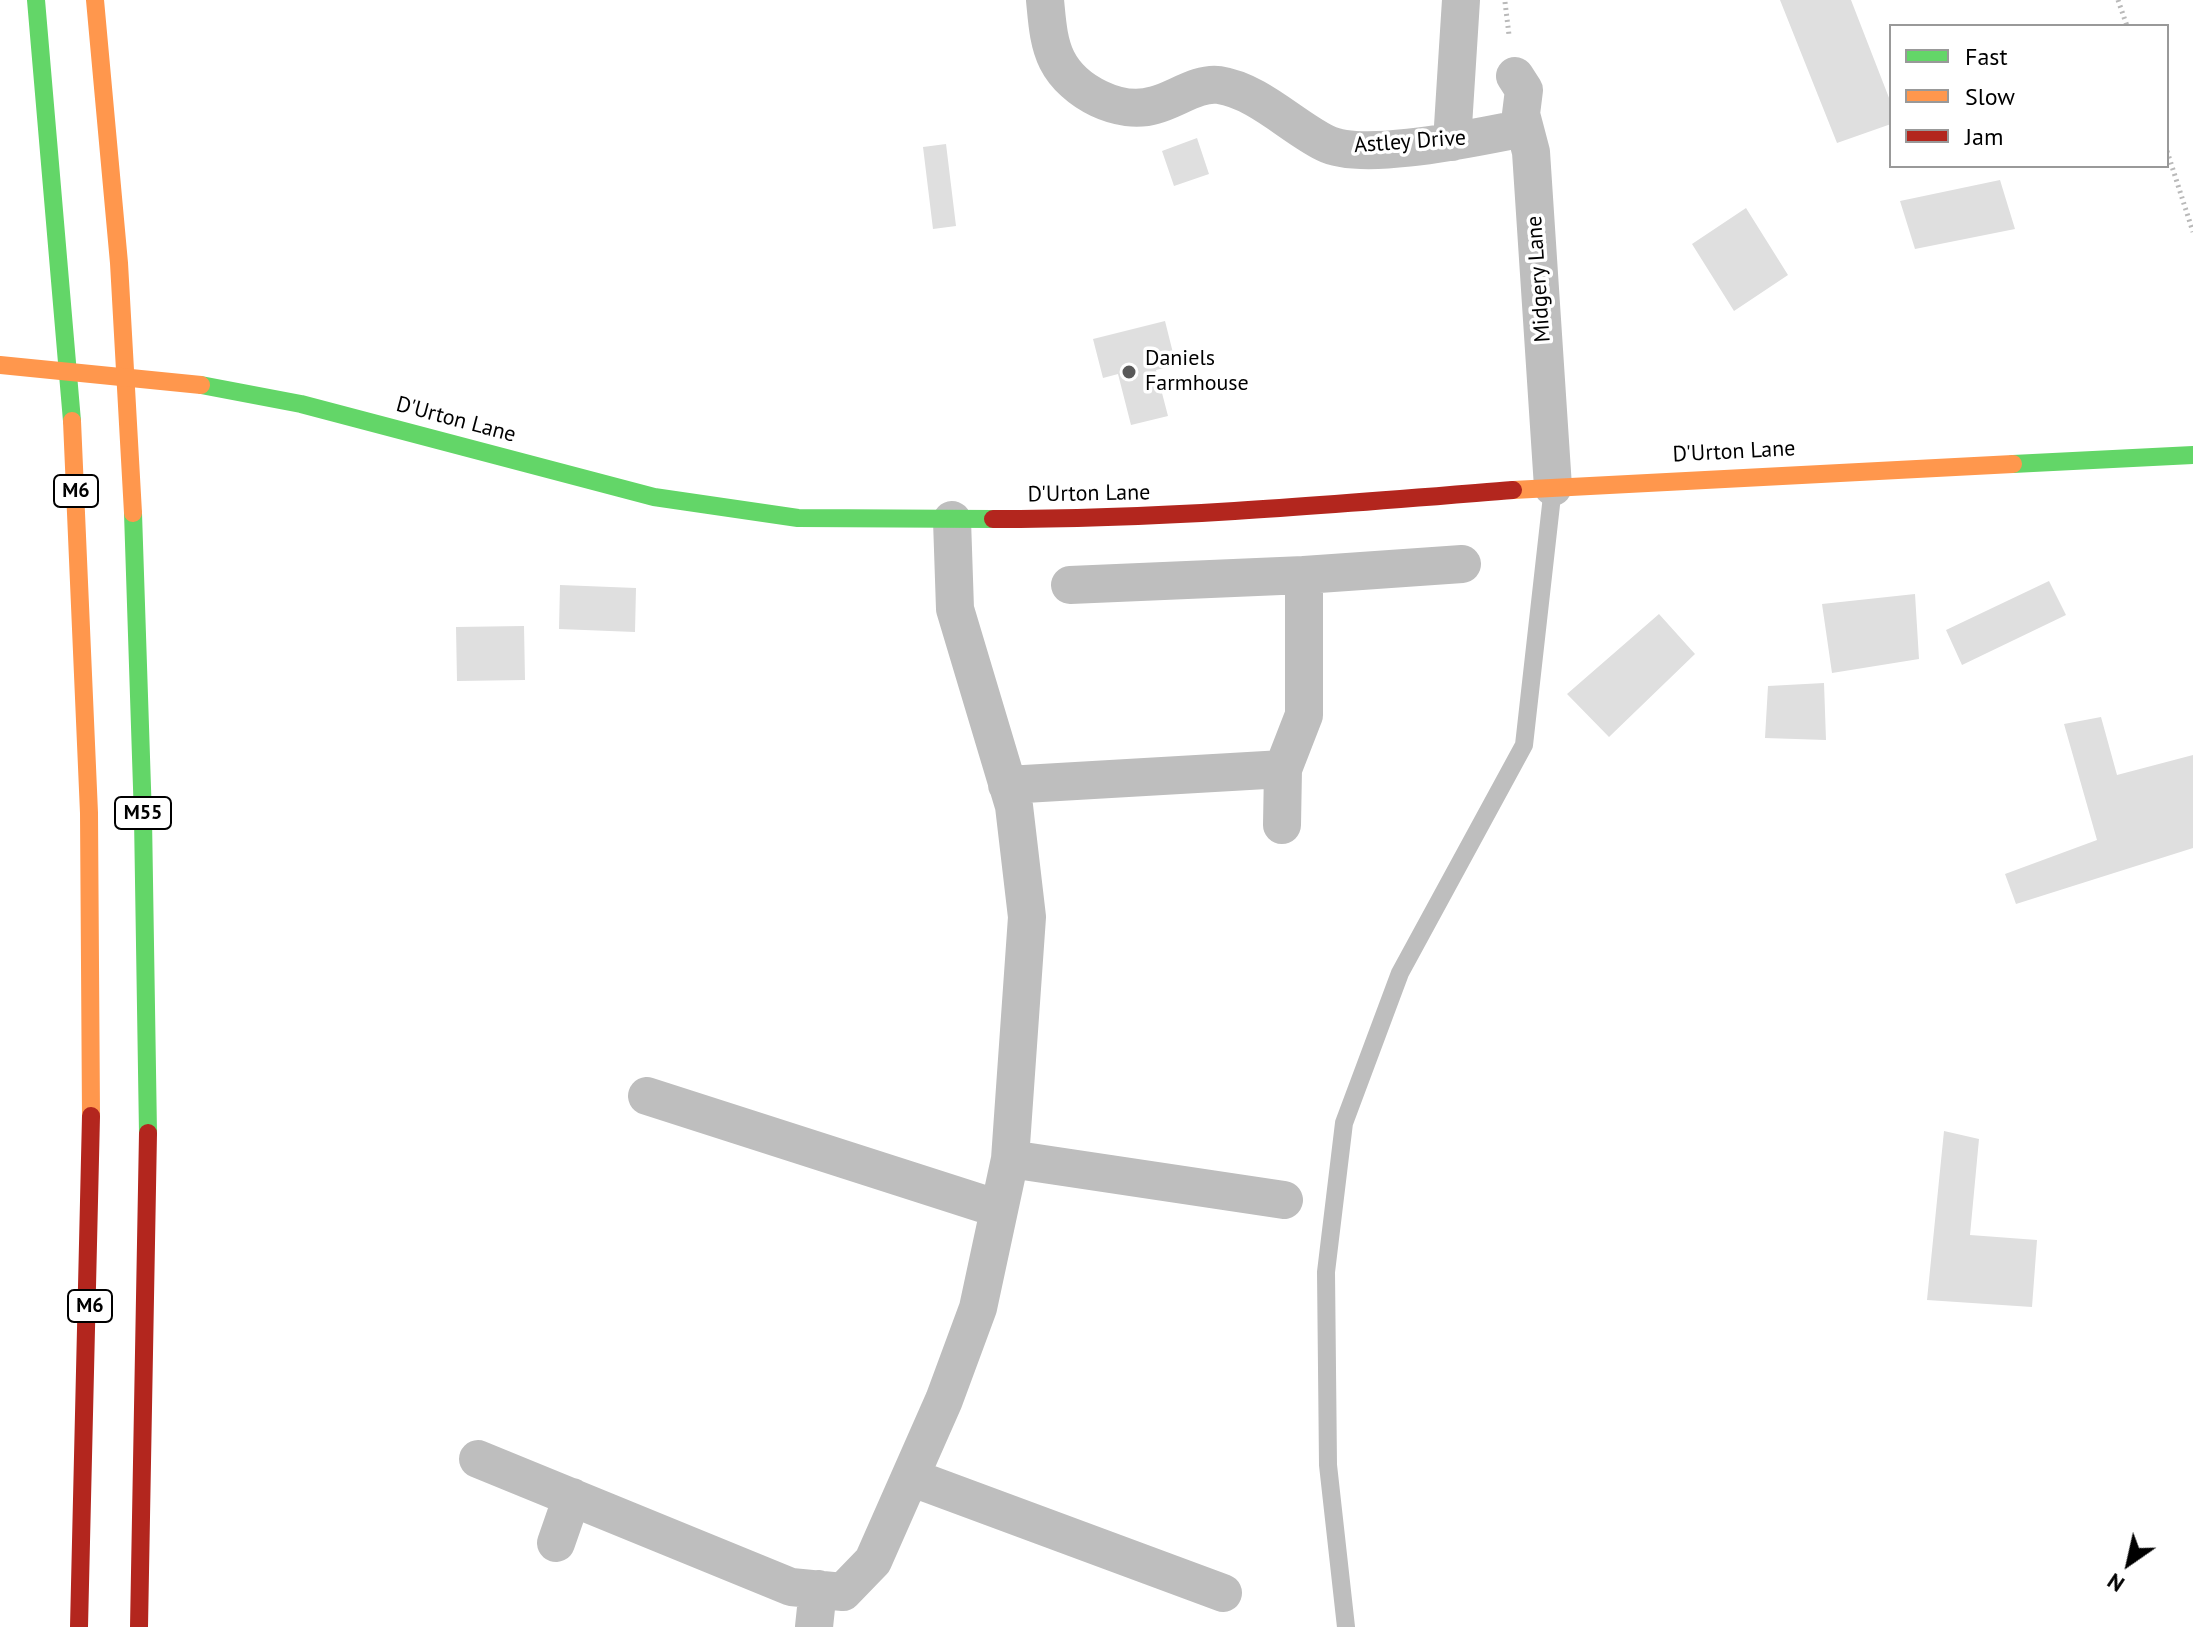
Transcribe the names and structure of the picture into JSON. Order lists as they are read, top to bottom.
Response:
{
  "streets": {
    "main road": ["D'Urton Lane", "M6", "M55"],
    "street": ["Astley Drive", "Midgery Lane"]
  },
  "crossings": [
    ["Astley Drive", "Midgery Lane"],
    ["Midgery Lane", "D'Urton Lane"]
  ],
  "places": ["Daniels Farmhouse"],
  "legend": ["Fast", "Slow", "Jam"],
  "north": "bottom left"
}
